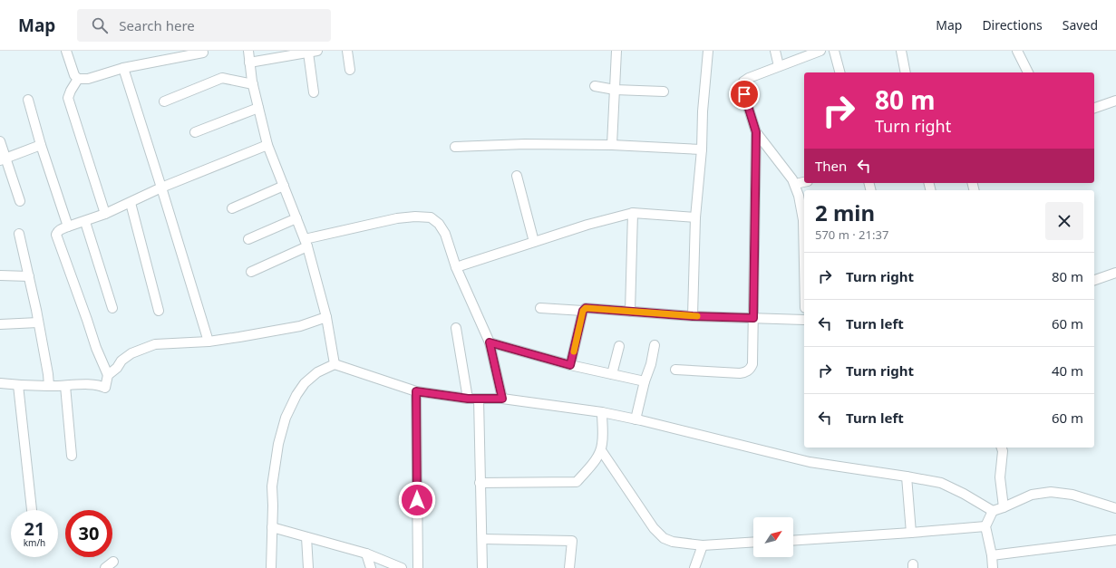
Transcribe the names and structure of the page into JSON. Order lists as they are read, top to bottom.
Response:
{
  "north": "top right",
  "page": {
    "header": "Map",
    "search": "Search here",
    "nav": ["Map", "Directions", "Saved"],
    "turn": ["80 m", "Turn right"],
    "then": "Then",
    "heading": ["2 min", "570 m · 21:37"],
    "list": [
      {
        "name": "Turn right",
        "value": "80 m"
      },
      {
        "name": "Turn left",
        "value": "60 m"
      },
      {
        "name": "Turn right",
        "value": "40 m"
      },
      {
        "name": "Turn left",
        "value": "60 m"
      }
    ],
    "speed": "21 km/h",
    "limit": "30"
  }
}
